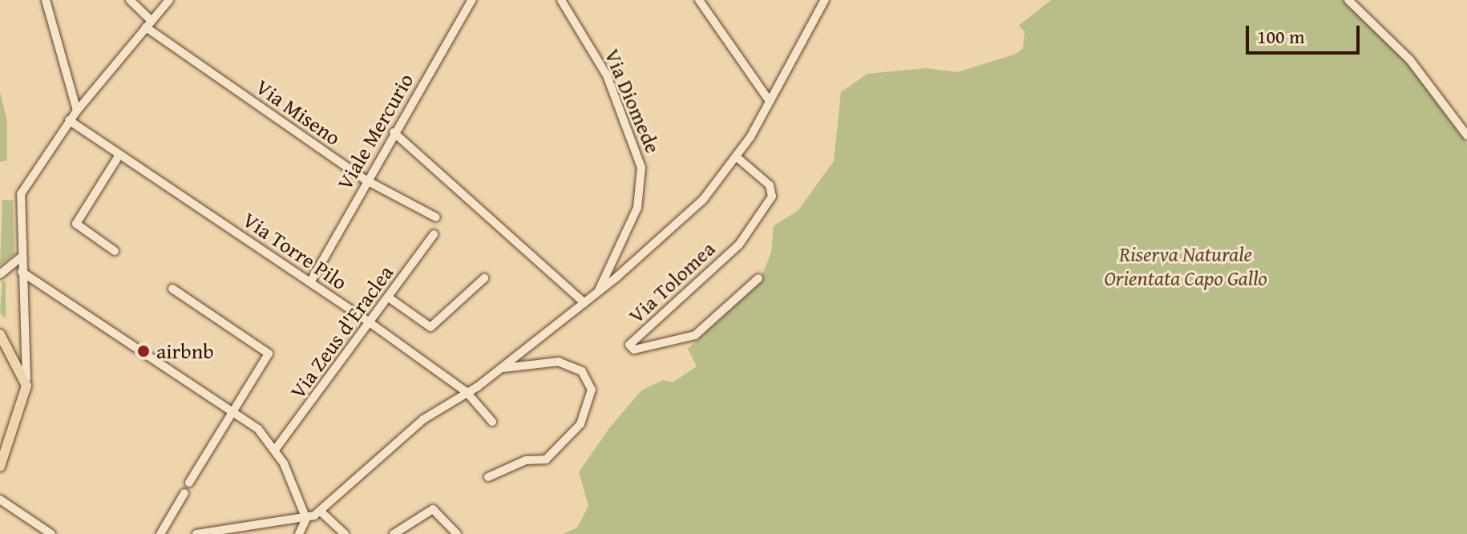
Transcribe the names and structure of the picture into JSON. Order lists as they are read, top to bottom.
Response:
{
  "streets": {
    "street": [
      "Via Diomede",
      "Via Miseno",
      "Viale Mercurio",
      "Via Torre Pilo",
      "Via Tolomea",
      "Via Zeus d'Eraclea"
    ]
  },
  "crossings": [
    ["Via Diomede", "Via Tolomea"],
    ["Via Miseno", "Viale Mercurio"],
    ["Viale Mercurio", "Via Torre Pilo"],
    ["Via Torre Pilo", "Via Tolomea"],
    ["Via Torre Pilo", "Via Zeus d'Eraclea"]
  ],
  "parks": ["Riserva Naturale Orientata Capo Gallo"],
  "places": ["airbnb"],
  "scale_bar": "100 m"
}
